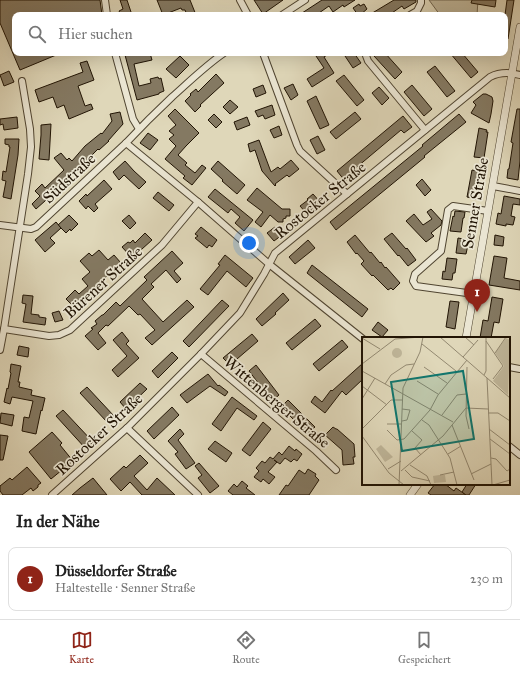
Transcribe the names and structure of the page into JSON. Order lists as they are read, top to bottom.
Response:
{
  "streets": {
    "street": [
      "Südstraße",
      "Rostocker Straße",
      "Senner Straße",
      "Bürener Straße",
      "Wittenberger Straße"
    ]
  },
  "crossings": [
    ["Rostocker Straße", "Senner Straße"],
    ["Rostocker Straße", "Wittenberger Straße"]
  ],
  "page": {
    "search": "Hier suchen",
    "pins": "1",
    "heading": "In der Nähe",
    "list": [
      {
        "mark": "1",
        "name": "Düsseldorfer Straße",
        "note": "Haltestelle · Senner Straße",
        "value": "230 m"
      }
    ],
    "nav": ["Karte", "Route", "Gespeichert"]
  }
}
